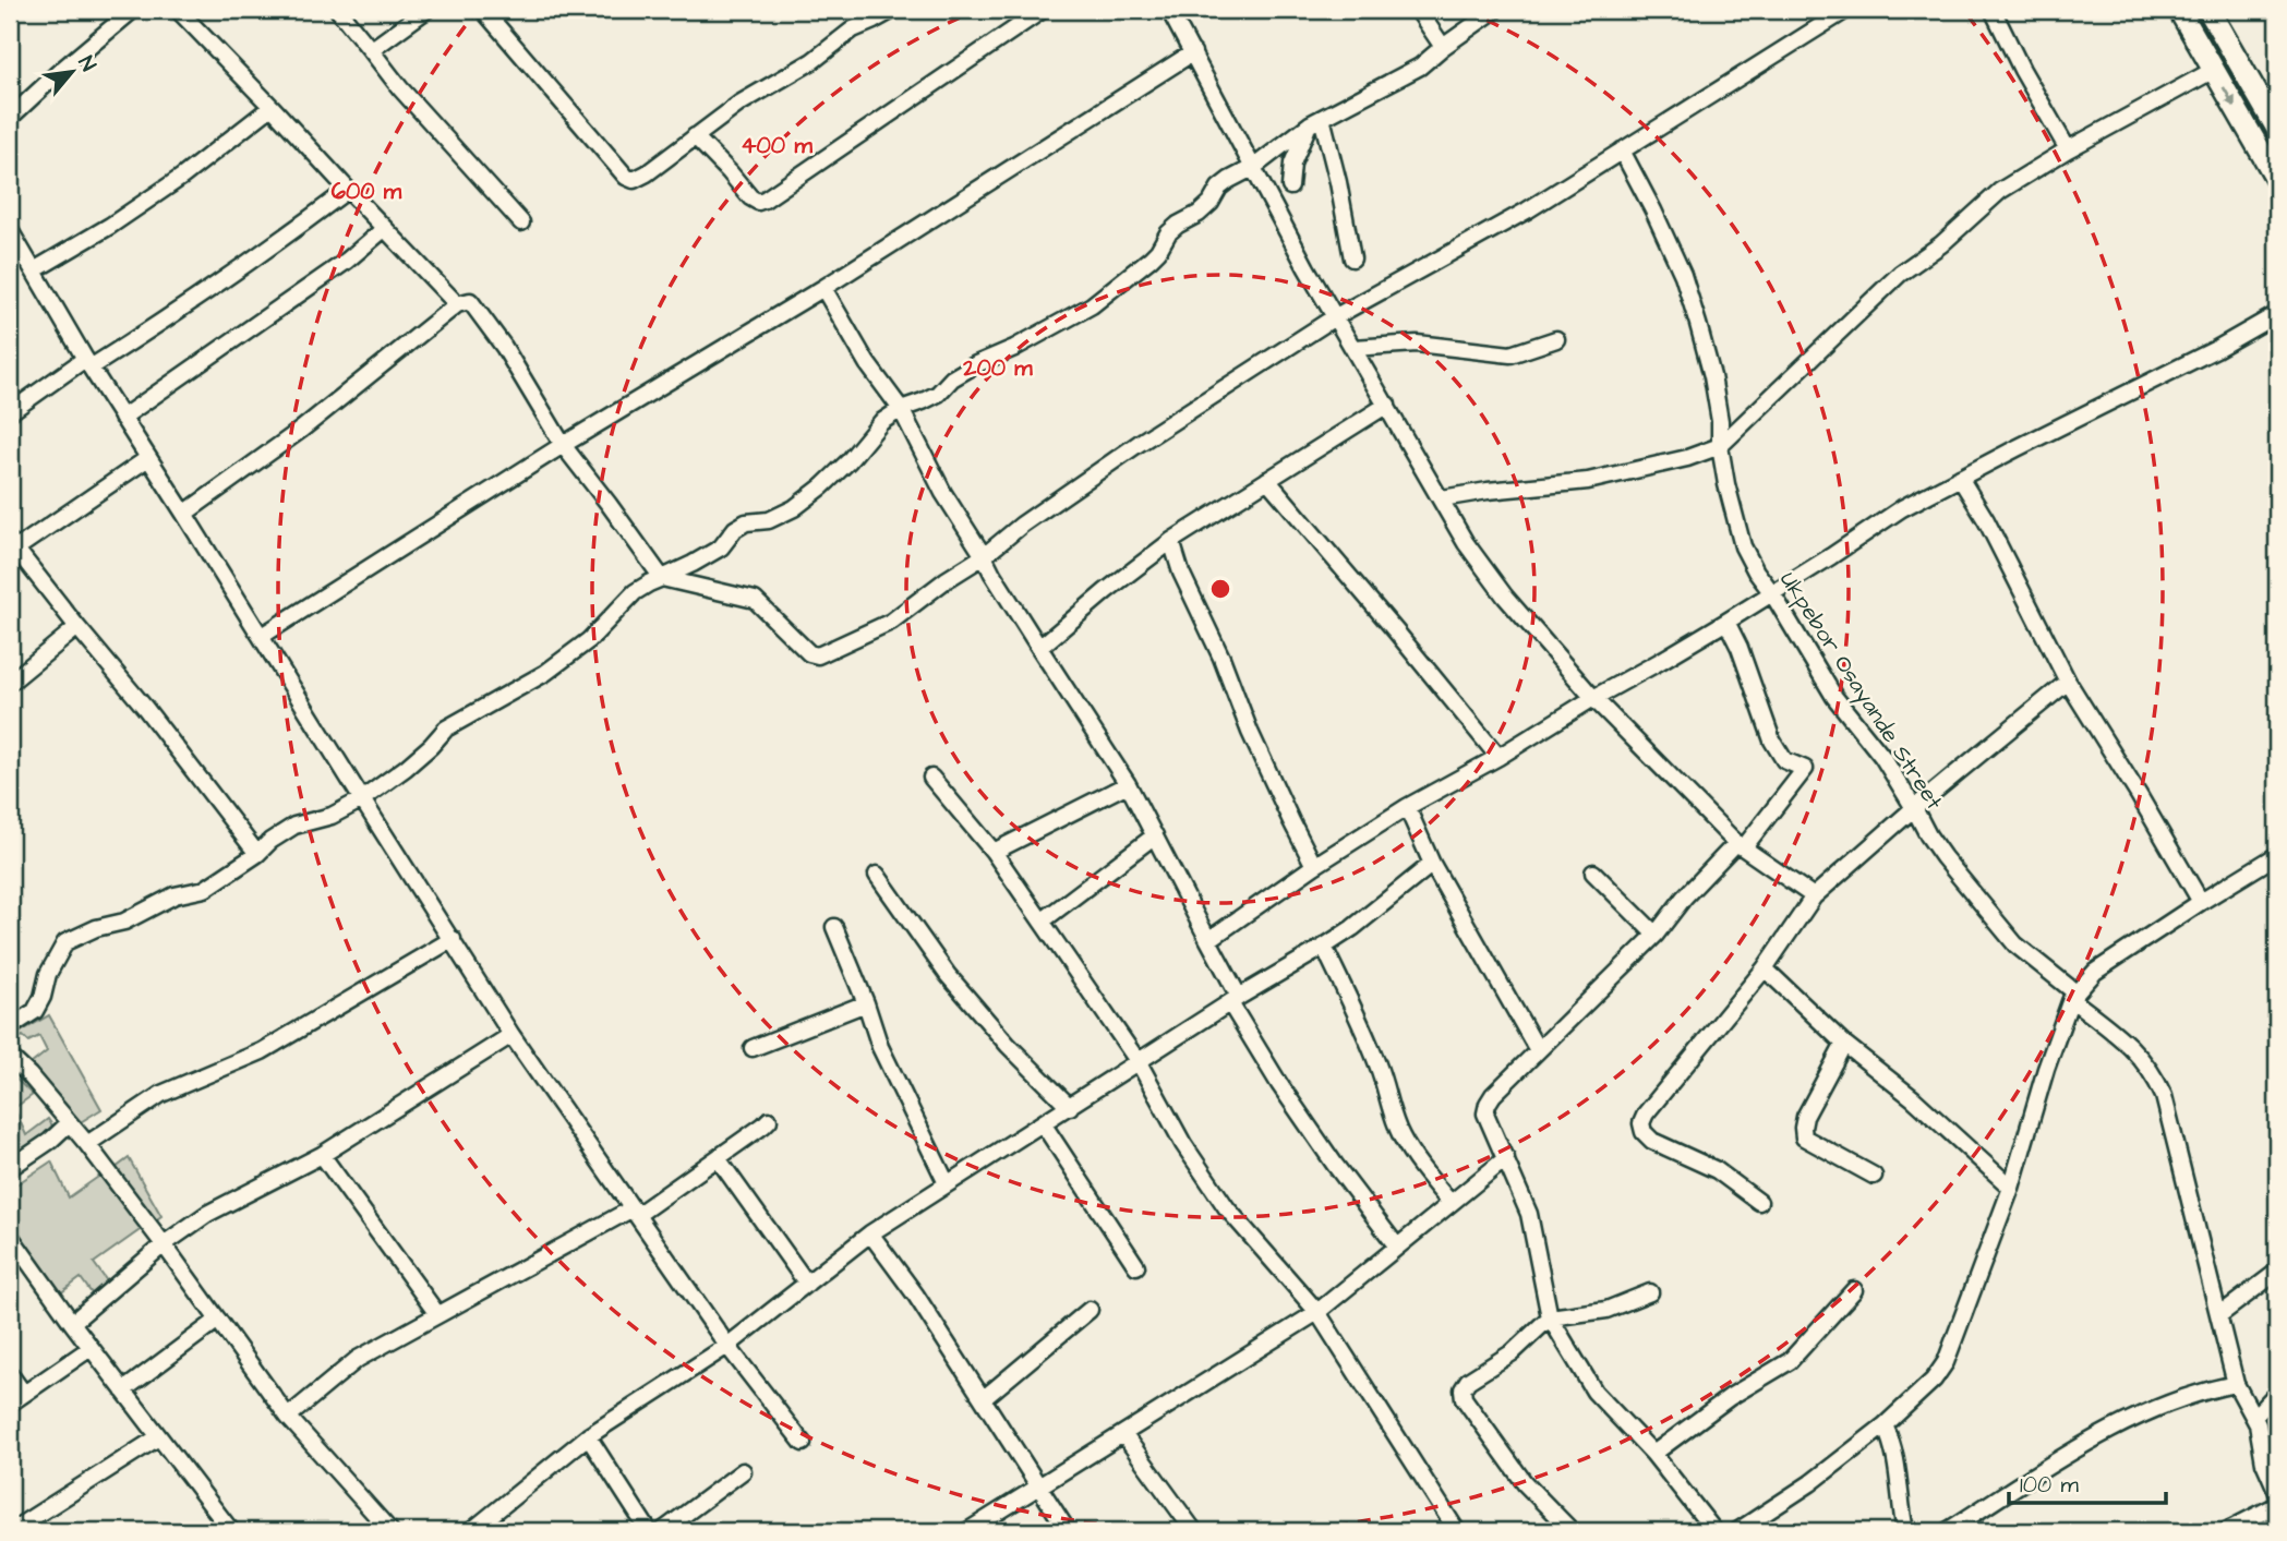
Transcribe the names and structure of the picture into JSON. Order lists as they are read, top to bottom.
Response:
{
  "streets": {
    "street": ["Ukpebor Osayande Street"]
  },
  "scale_bar": "100 m",
  "north": "top right",
  "rings": ["400 m", "600 m", "200 m"]
}
